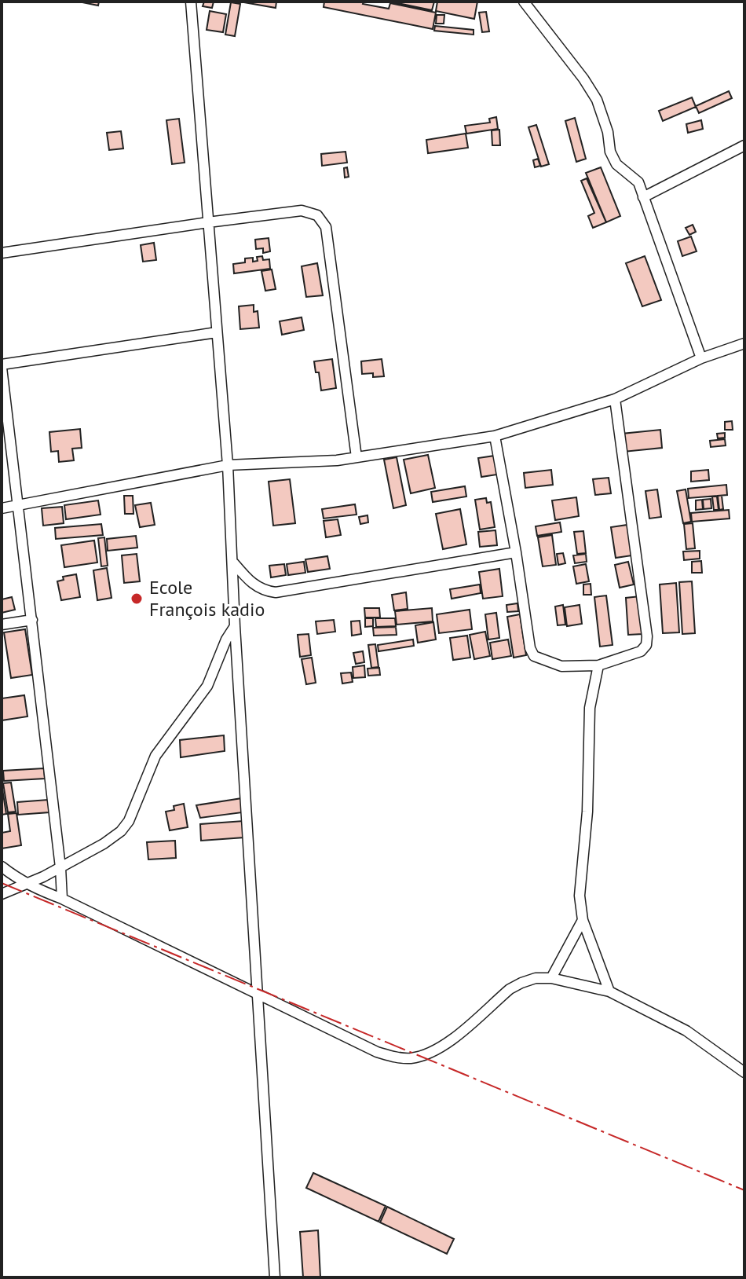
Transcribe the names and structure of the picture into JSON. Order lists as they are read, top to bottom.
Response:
{
  "places": ["Ecole François kadio"]
}
